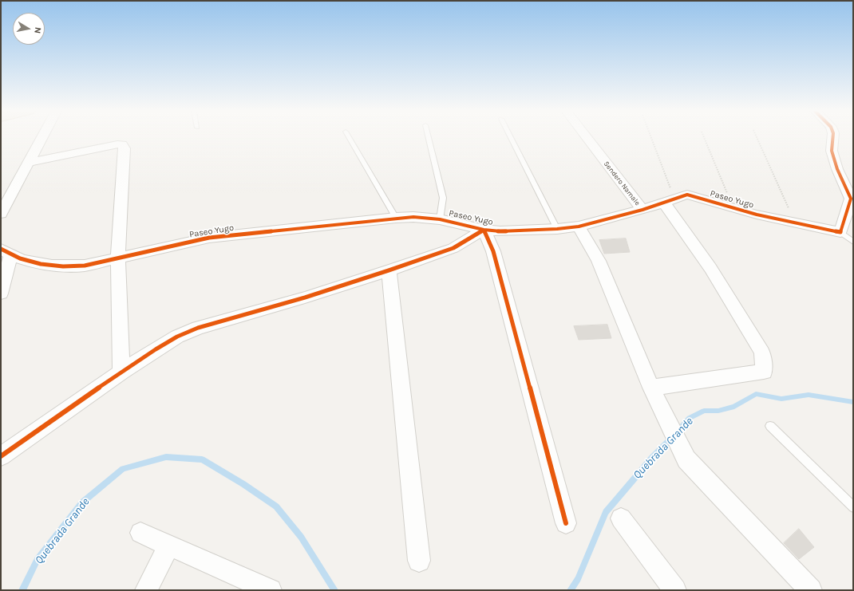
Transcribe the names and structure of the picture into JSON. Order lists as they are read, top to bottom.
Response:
{
  "streets": {
    "street": ["Sendero Namale", "Paseo Yugo"]
  },
  "crossings": [
    ["Sendero Namale", "Paseo Yugo"]
  ],
  "water": ["Quebrada Grande"],
  "north": "right"
}
